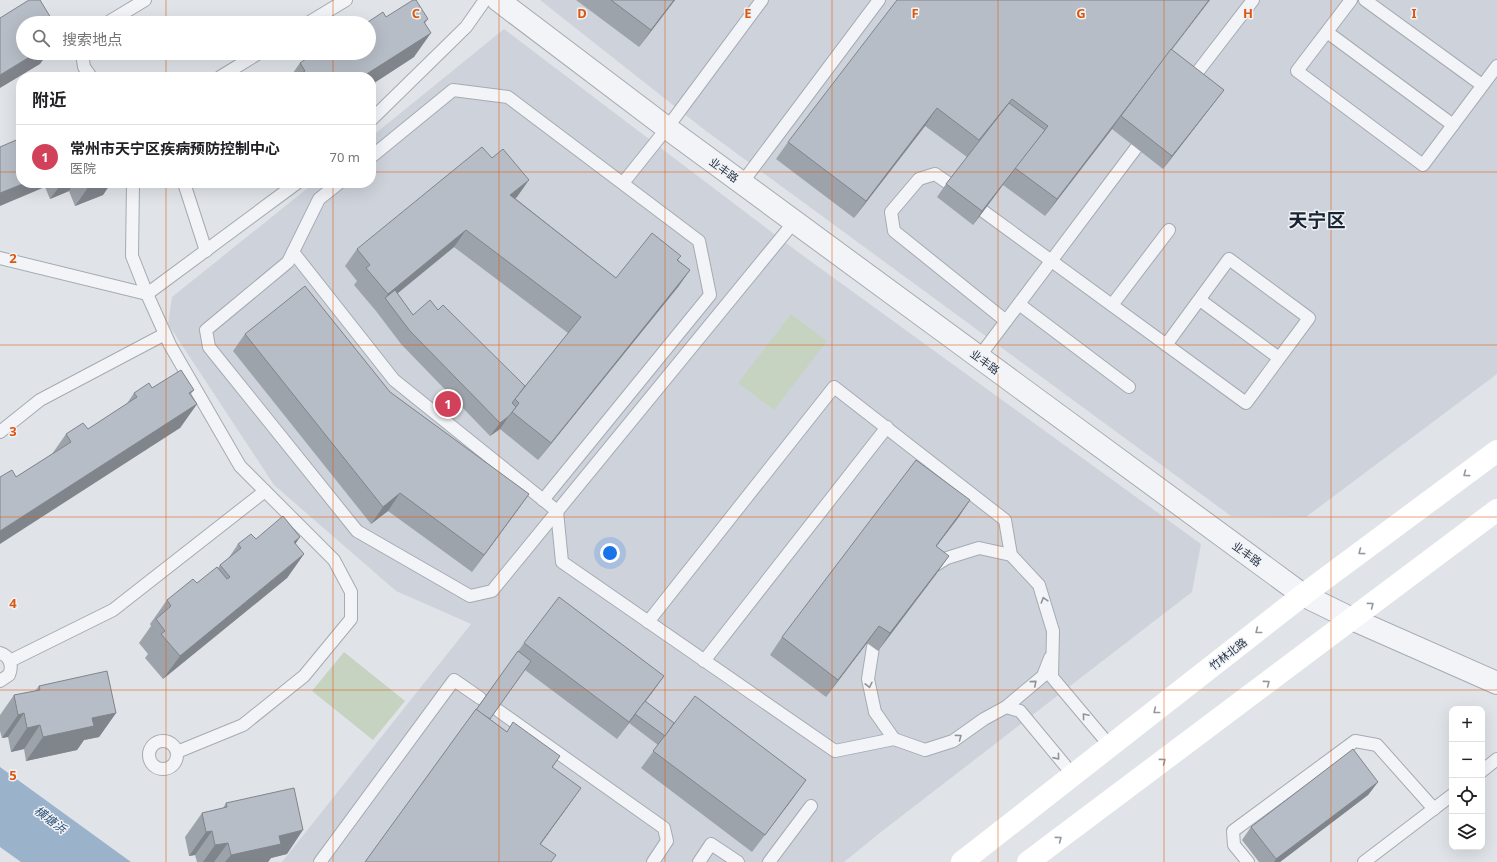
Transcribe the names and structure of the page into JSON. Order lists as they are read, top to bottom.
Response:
{
  "streets": {
    "main road": ["竹林北路"],
    "street": ["业丰路"]
  },
  "crossings": [
    ["业丰路", "竹林北路"]
  ],
  "districts": ["天宁区"],
  "water": ["横塘浜"],
  "page": {
    "search": "搜索地点",
    "heading": "附近",
    "list": [
      {
        "mark": "1",
        "name": "常州市天宁区疾病预防控制中心",
        "note": "医院",
        "value": "70 m"
      }
    ],
    "pins": "1",
    "map_buttons": ["+", "−"]
  },
  "grid": {
    "columns": [
      "C",
      "D",
      "E",
      "F",
      "G",
      "H",
      "I"
    ],
    "rows": [
      "2",
      "3",
      "4",
      "5"
    ]
  }
}
